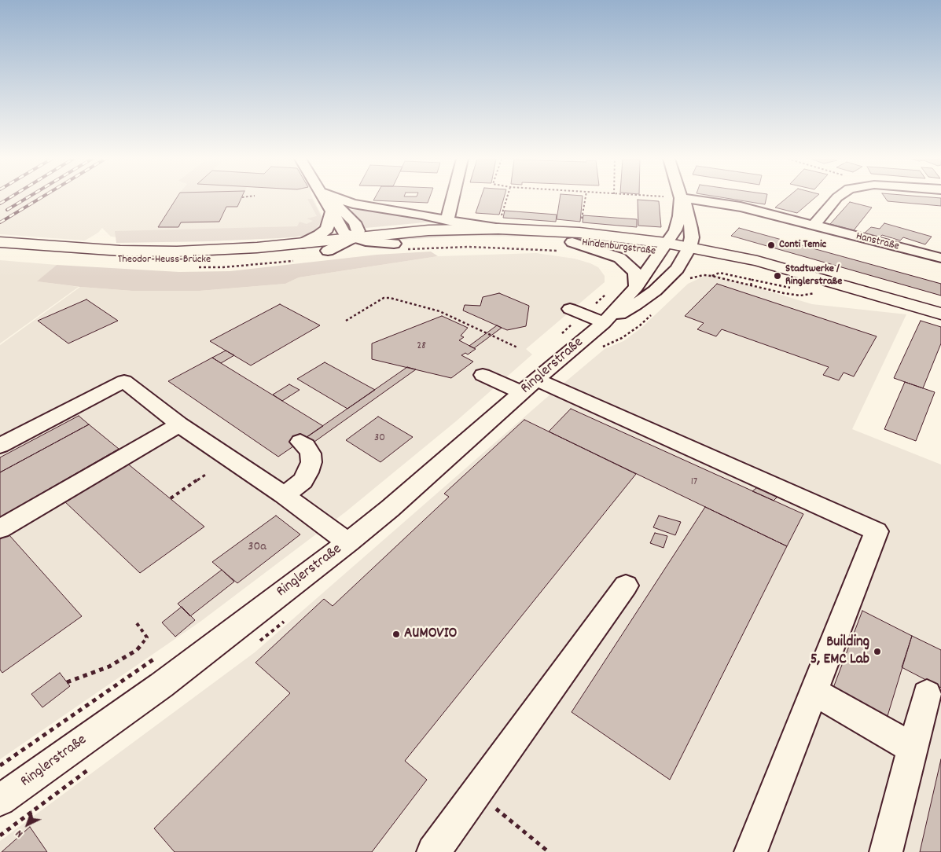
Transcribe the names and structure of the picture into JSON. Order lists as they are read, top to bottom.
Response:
{
  "streets": {
    "main road": ["Hindenburgstraße", "Theodor-Heuss-Brücke"],
    "street": ["Hanstraße", "Ringlerstraße"]
  },
  "crossings": [
    ["Hindenburgstraße", "Theodor-Heuss-Brücke"],
    ["Hindenburgstraße", "Ringlerstraße"]
  ],
  "places": [
    "Conti Temic",
    "Stadtwerke / Ringlerstraße",
    "AUMOVIO",
    "Building 5, EMC Lab"
  ],
  "house_numbers": [
    "28",
    "30",
    "17",
    "30a"
  ],
  "north": "bottom left"
}
